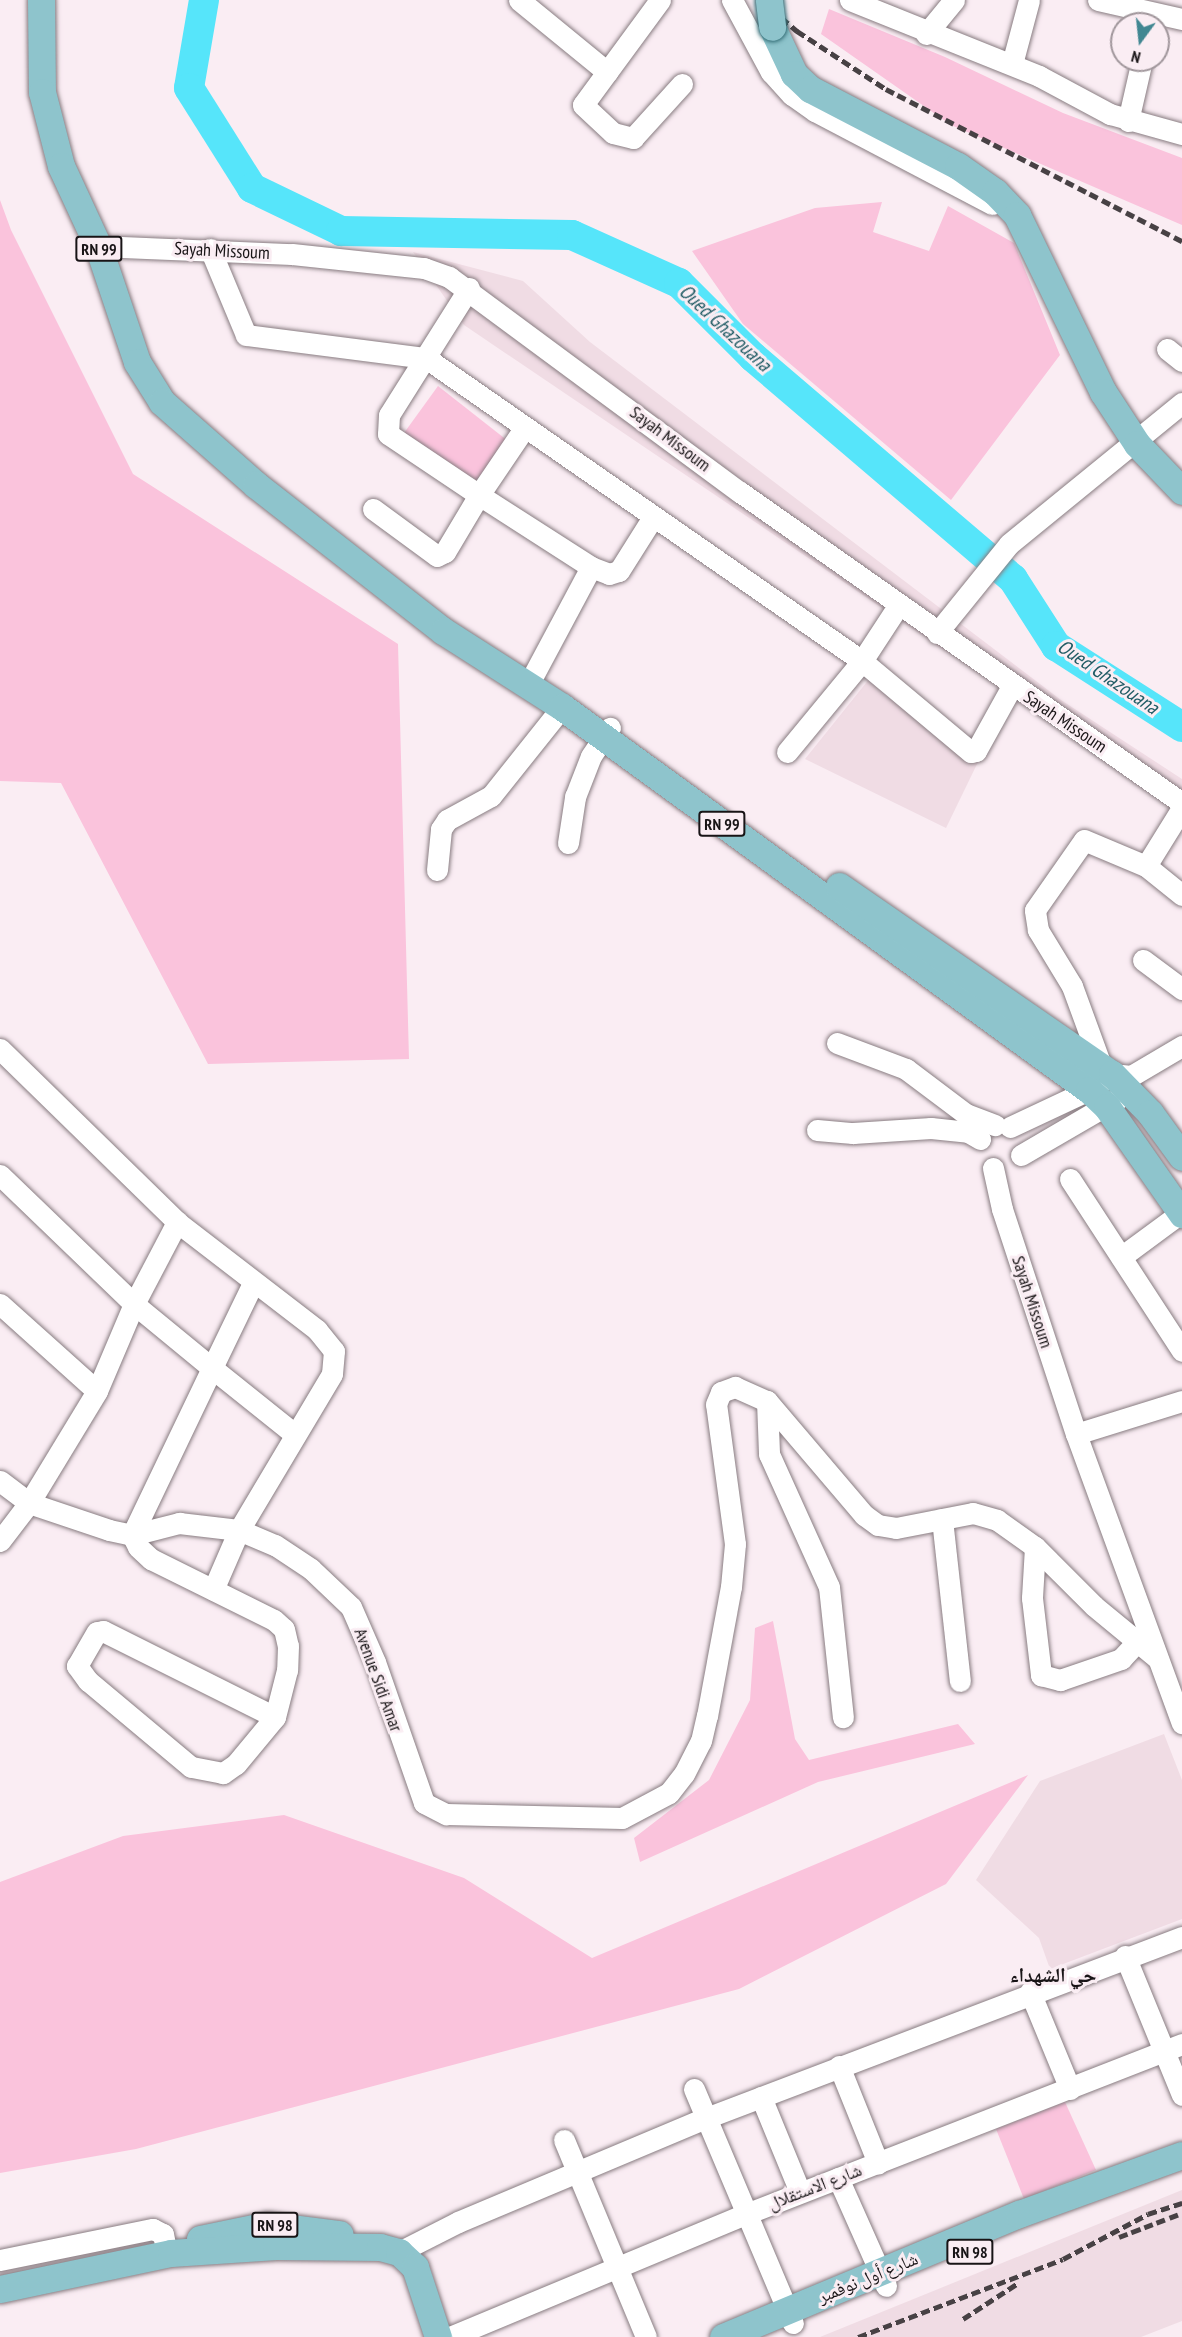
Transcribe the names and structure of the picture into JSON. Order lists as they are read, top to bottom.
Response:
{
  "streets": {
    "main road": ["RN 99", "RN 98", "شارع أول نوفمبر"],
    "street": ["Sayah Missoum", "Avenue Sidi Amar", "شارع الاستقلال"]
  },
  "crossings": [
    ["RN 99", "Sayah Missoum"]
  ],
  "districts": ["حي الشهداء"],
  "water": ["Oued Ghazouana"],
  "north": "bottom"
}
